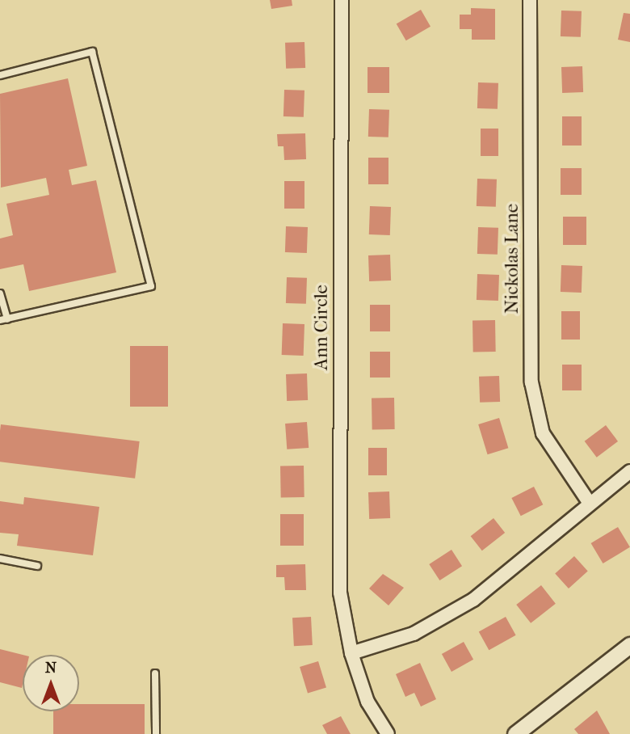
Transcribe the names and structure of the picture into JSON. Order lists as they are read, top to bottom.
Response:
{
  "streets": {
    "street": ["Nickolas Lane", "Ann Circle"]
  },
  "north": "top"
}
